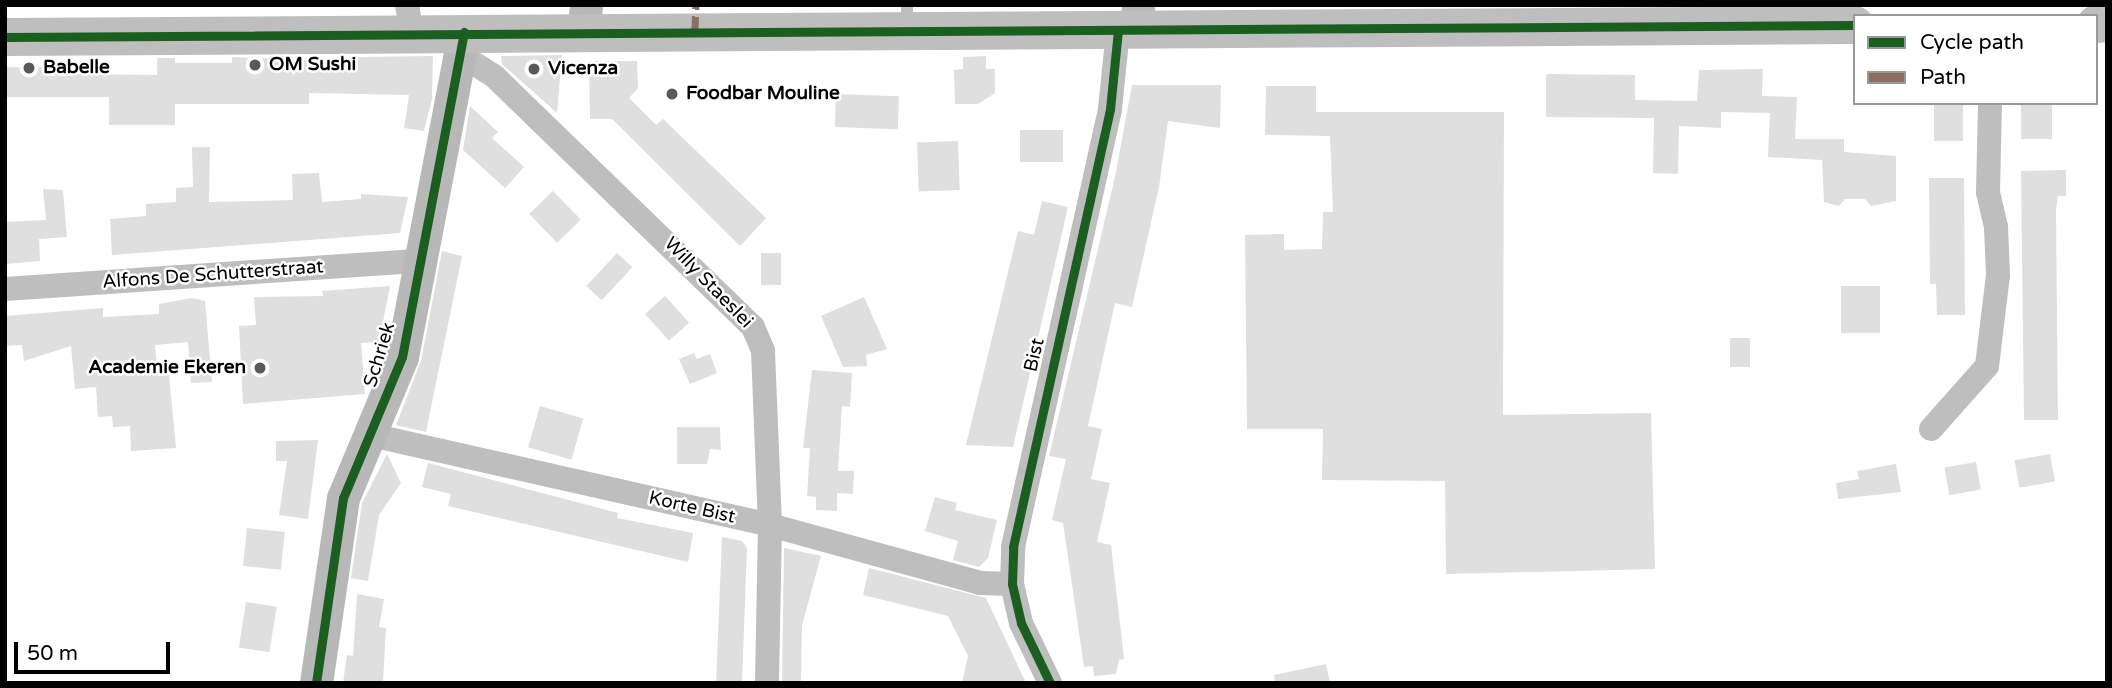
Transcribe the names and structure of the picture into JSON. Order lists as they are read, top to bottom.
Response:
{
  "streets": {
    "street": [
      "Alfons De Schutterstraat",
      "Willy Staeslei",
      "Schriek",
      "Bist",
      "Korte Bist"
    ]
  },
  "crossings": [
    ["Alfons De Schutterstraat", "Schriek"],
    ["Willy Staeslei", "Schriek"],
    ["Willy Staeslei", "Korte Bist"],
    ["Schriek", "Korte Bist"],
    ["Bist", "Korte Bist"]
  ],
  "places": [
    "OM Sushi",
    "Babelle",
    "Vicenza",
    "Foodbar Mouline",
    "Academie Ekeren"
  ],
  "legend": ["Cycle path", "Path"],
  "scale_bar": "50 m"
}
